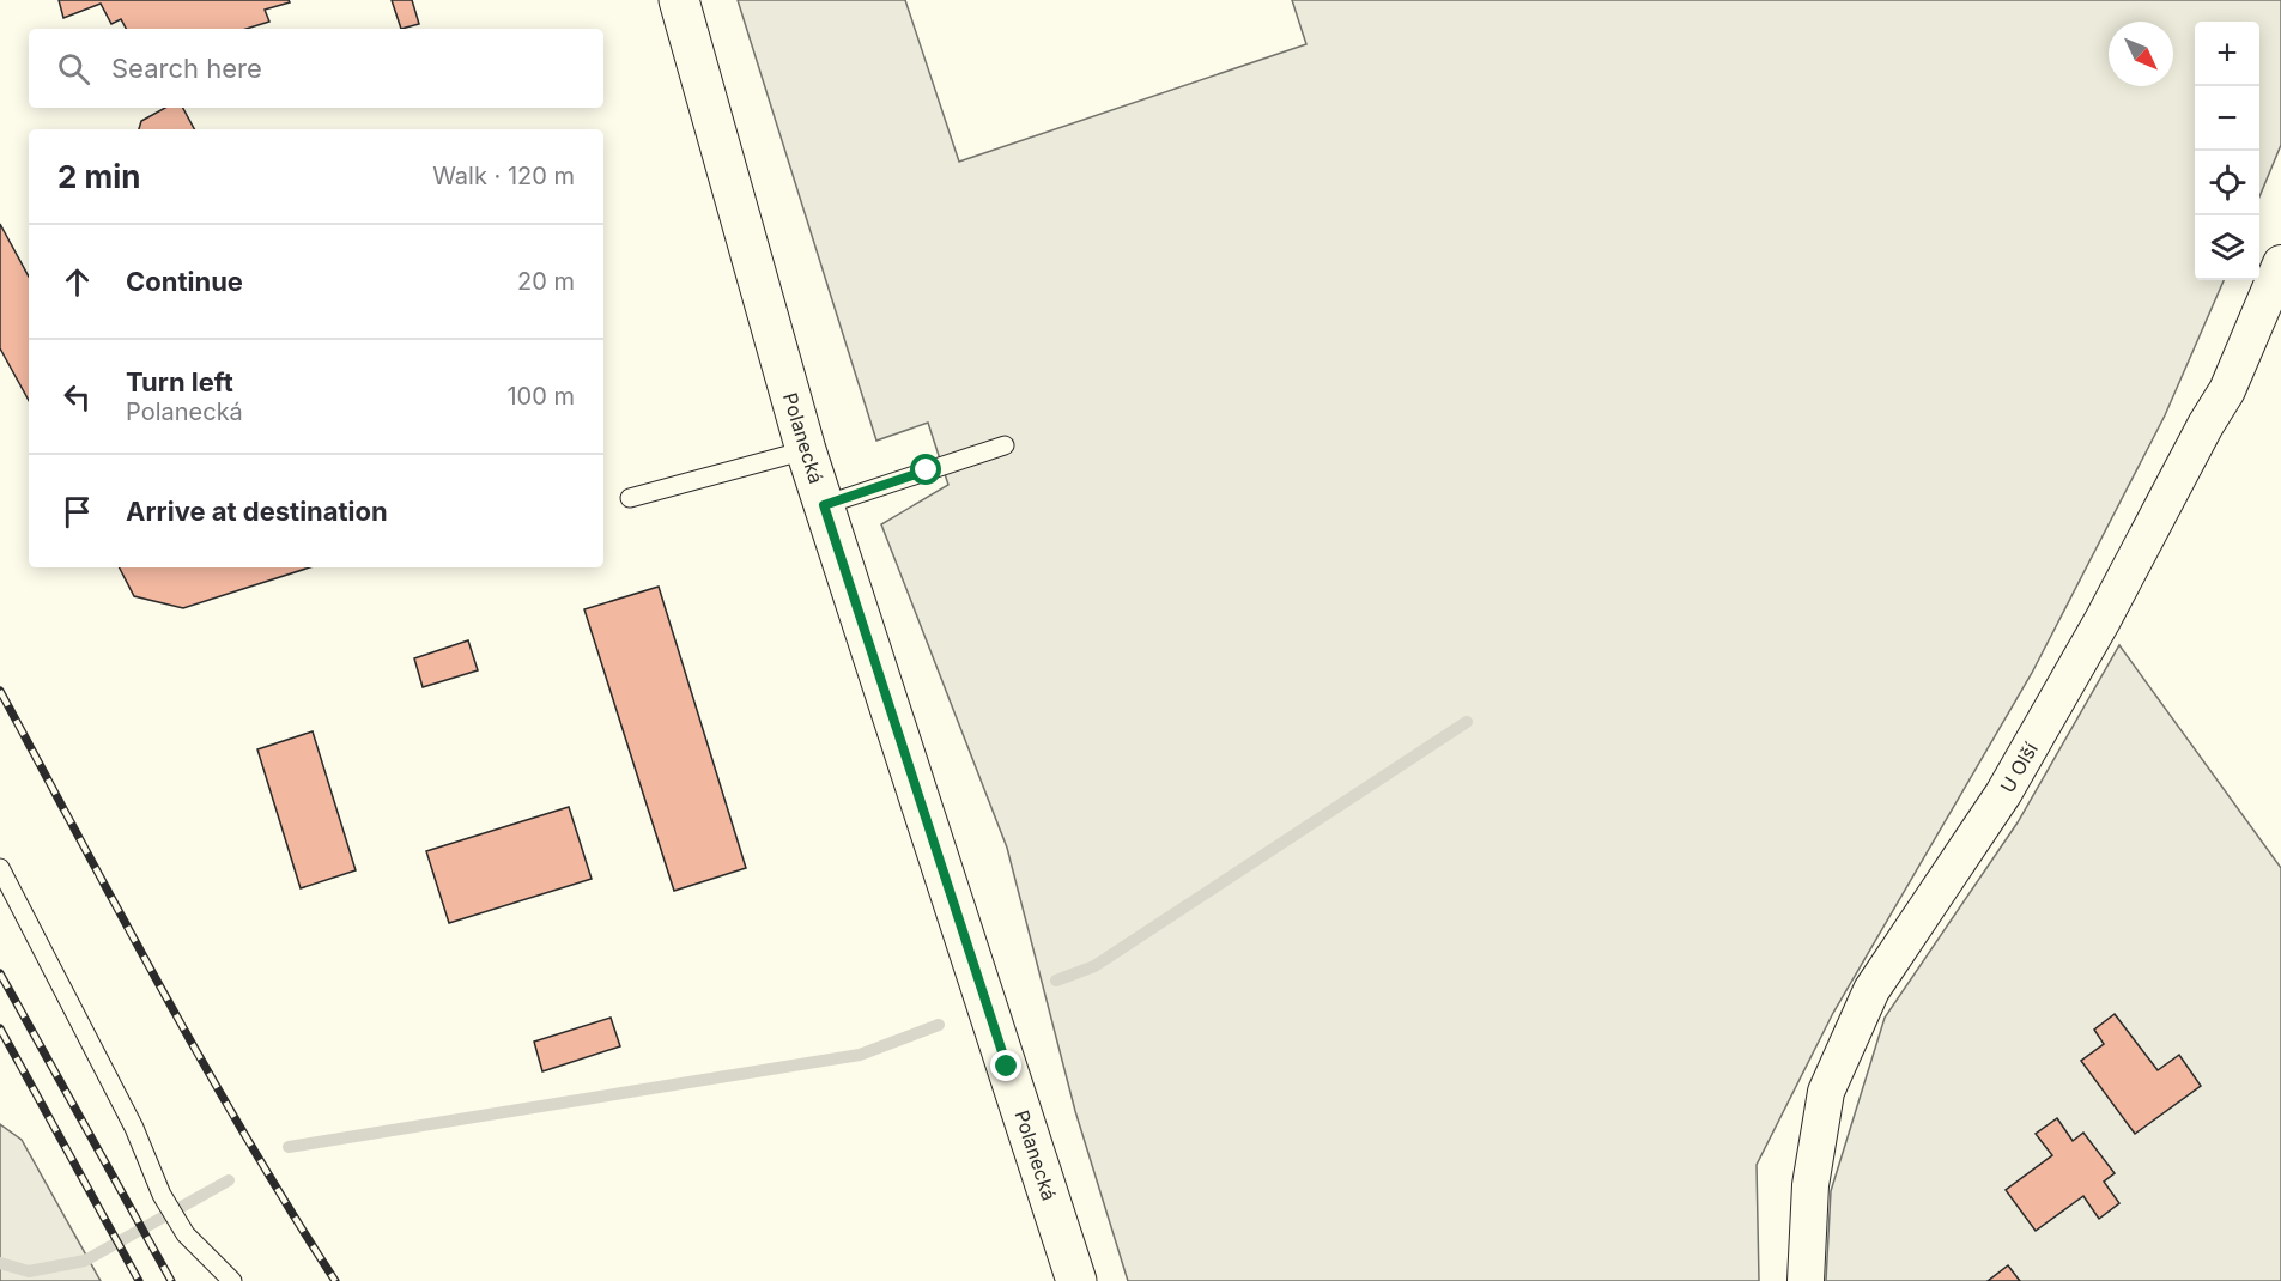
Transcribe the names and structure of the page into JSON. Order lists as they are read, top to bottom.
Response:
{
  "streets": {
    "street": ["Polanecká", "U Olší"]
  },
  "north": "bottom right",
  "page": {
    "map_buttons": ["+", "−"],
    "search": "Search here",
    "heading": ["2 min", "Walk · 120 m"],
    "list": [
      ["Continue", "20 m"],
      ["Turn left", "Polanecká", "100 m"],
      "Arrive at destination"
    ]
  }
}
